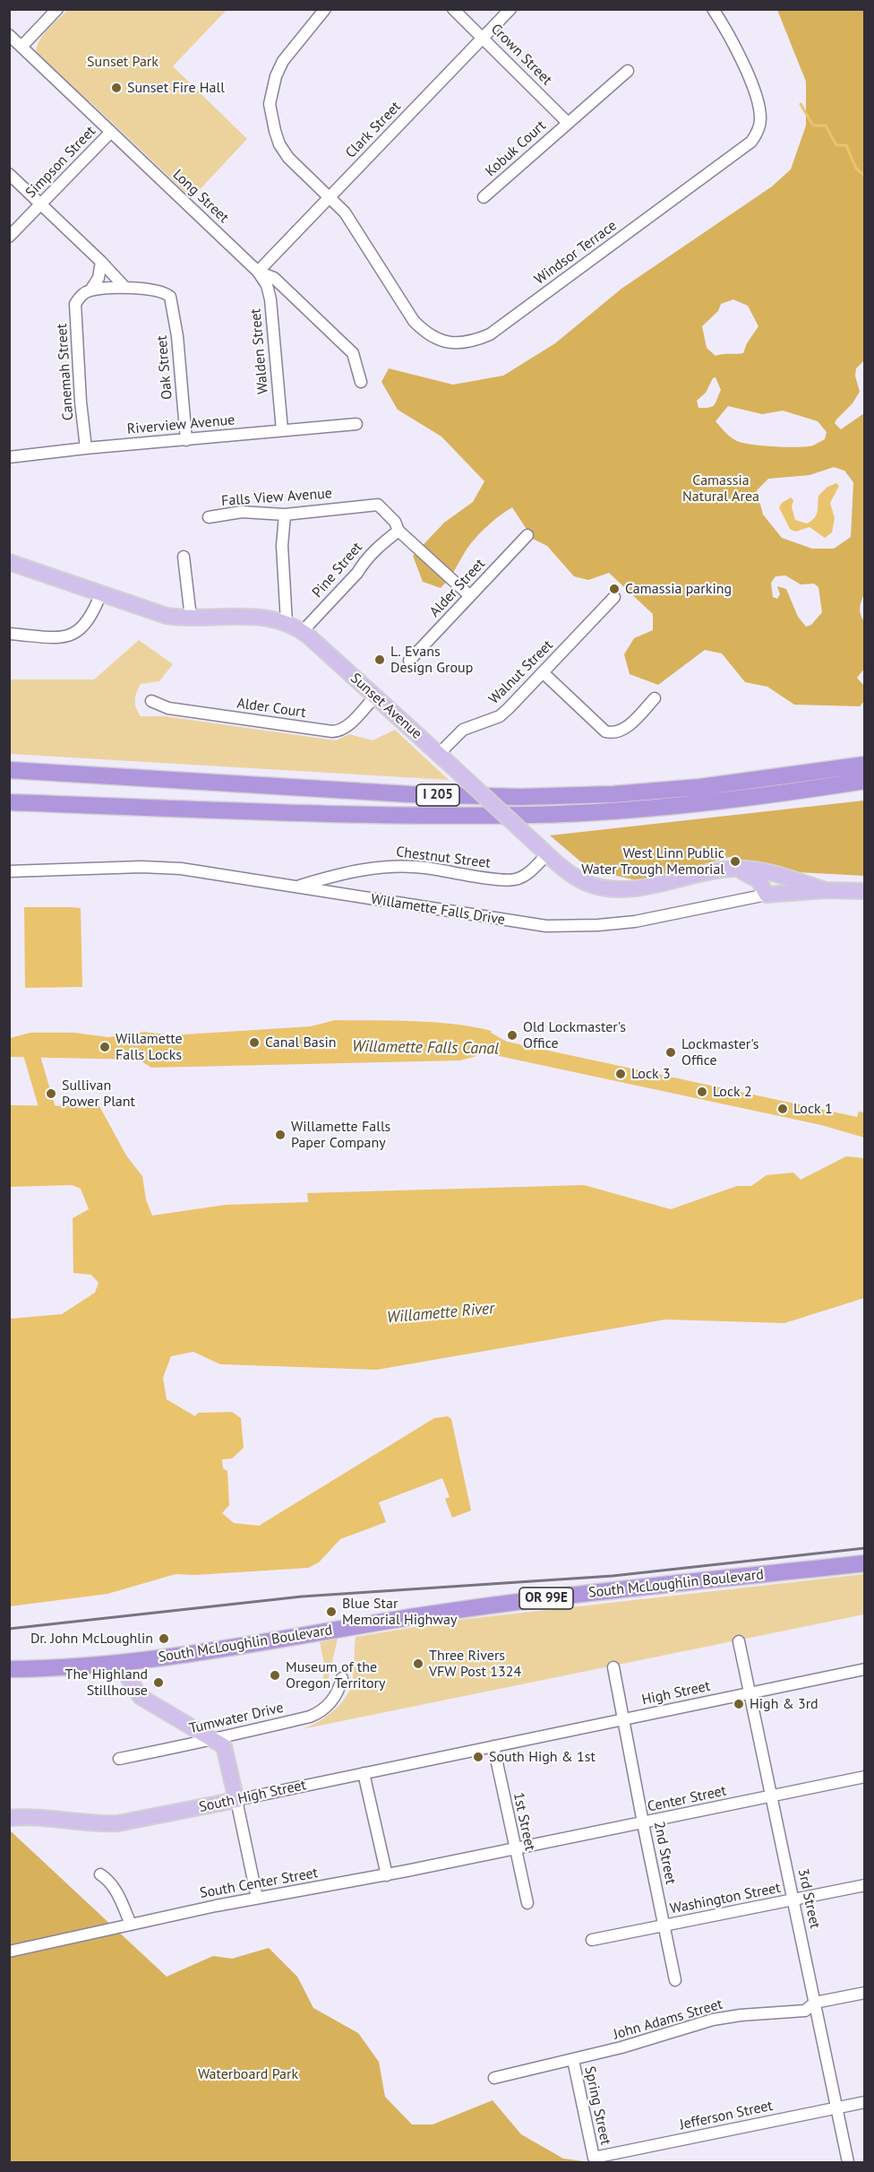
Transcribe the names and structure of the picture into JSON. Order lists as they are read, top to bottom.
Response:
{
  "streets": {
    "highway": ["I 205", "South McLoughlin Boulevard", "OR 99E"],
    "main road": ["Sunset Avenue", "Willamette Falls Drive", "South High Street"],
    "street": [
      "Crown Street",
      "Clark Street",
      "Kobuk Court",
      "Simpson Street",
      "Long Street",
      "Windsor Terrace",
      "Walden Street",
      "Oak Street",
      "Canemah Street",
      "Riverview Avenue",
      "Falls View Avenue",
      "Pine Street",
      "Alder Street",
      "Walnut Street",
      "Alder Court",
      "Chestnut Street",
      "High Street",
      "Tumwater Drive",
      "Center Street",
      "1st Street",
      "2nd Street",
      "South Center Street",
      "Washington Street",
      "3rd Street",
      "John Adams Street",
      "Spring Street",
      "Jefferson Street"
    ]
  },
  "crossings": [
    ["Crown Street", "Clark Street"],
    ["Crown Street", "Kobuk Court"],
    ["Clark Street", "Long Street"],
    ["Clark Street", "Windsor Terrace"],
    ["Clark Street", "Walden Street"],
    ["Simpson Street", "Long Street"],
    ["Long Street", "Walden Street"],
    ["Walden Street", "Riverview Avenue"],
    ["Oak Street", "Riverview Avenue"],
    ["Canemah Street", "Riverview Avenue"],
    ["Falls View Avenue", "Pine Street"],
    ["Pine Street", "Sunset Avenue"],
    ["Walnut Street", "Sunset Avenue"],
    ["Sunset Avenue", "Alder Court"],
    ["Sunset Avenue", "Chestnut Street"],
    ["Sunset Avenue", "Willamette Falls Drive"],
    ["Chestnut Street", "Willamette Falls Drive"],
    ["High Street", "South High Street"],
    ["High Street", "1st Street"],
    ["High Street", "2nd Street"],
    ["High Street", "3rd Street"],
    ["South High Street", "1st Street"],
    ["Center Street", "1st Street"],
    ["Center Street", "2nd Street"],
    ["Center Street", "South Center Street"],
    ["Center Street", "3rd Street"],
    ["1st Street", "South Center Street"],
    ["2nd Street", "Washington Street"],
    ["Washington Street", "3rd Street"],
    ["3rd Street", "John Adams Street"],
    ["3rd Street", "Jefferson Street"],
    ["John Adams Street", "Spring Street"],
    ["Spring Street", "Jefferson Street"]
  ],
  "water": ["Willamette Falls Canal", "Willamette River"],
  "parks": ["Sunset Park", "Camassia Natural Area", "Waterboard Park"],
  "places": [
    "Sunset Fire Hall",
    "Camassia parking",
    "L. Evans Design Group",
    "West Linn Public Water Trough Memorial",
    "Old Lockmaster's Office",
    "Canal Basin",
    "Willamette Falls Locks",
    "Lockmaster's Office",
    "Lock 3",
    "Lock 2",
    "Sullivan Power Plant",
    "Lock 1",
    "Willamette Falls Paper Company",
    "Blue Star Memorial Highway",
    "Dr. John McLoughlin",
    "Three Rivers VFW Post 1324",
    "Museum of the Oregon Territory",
    "The Highland Stillhouse",
    "High & 3rd",
    "South High & 1st"
  ]
}
